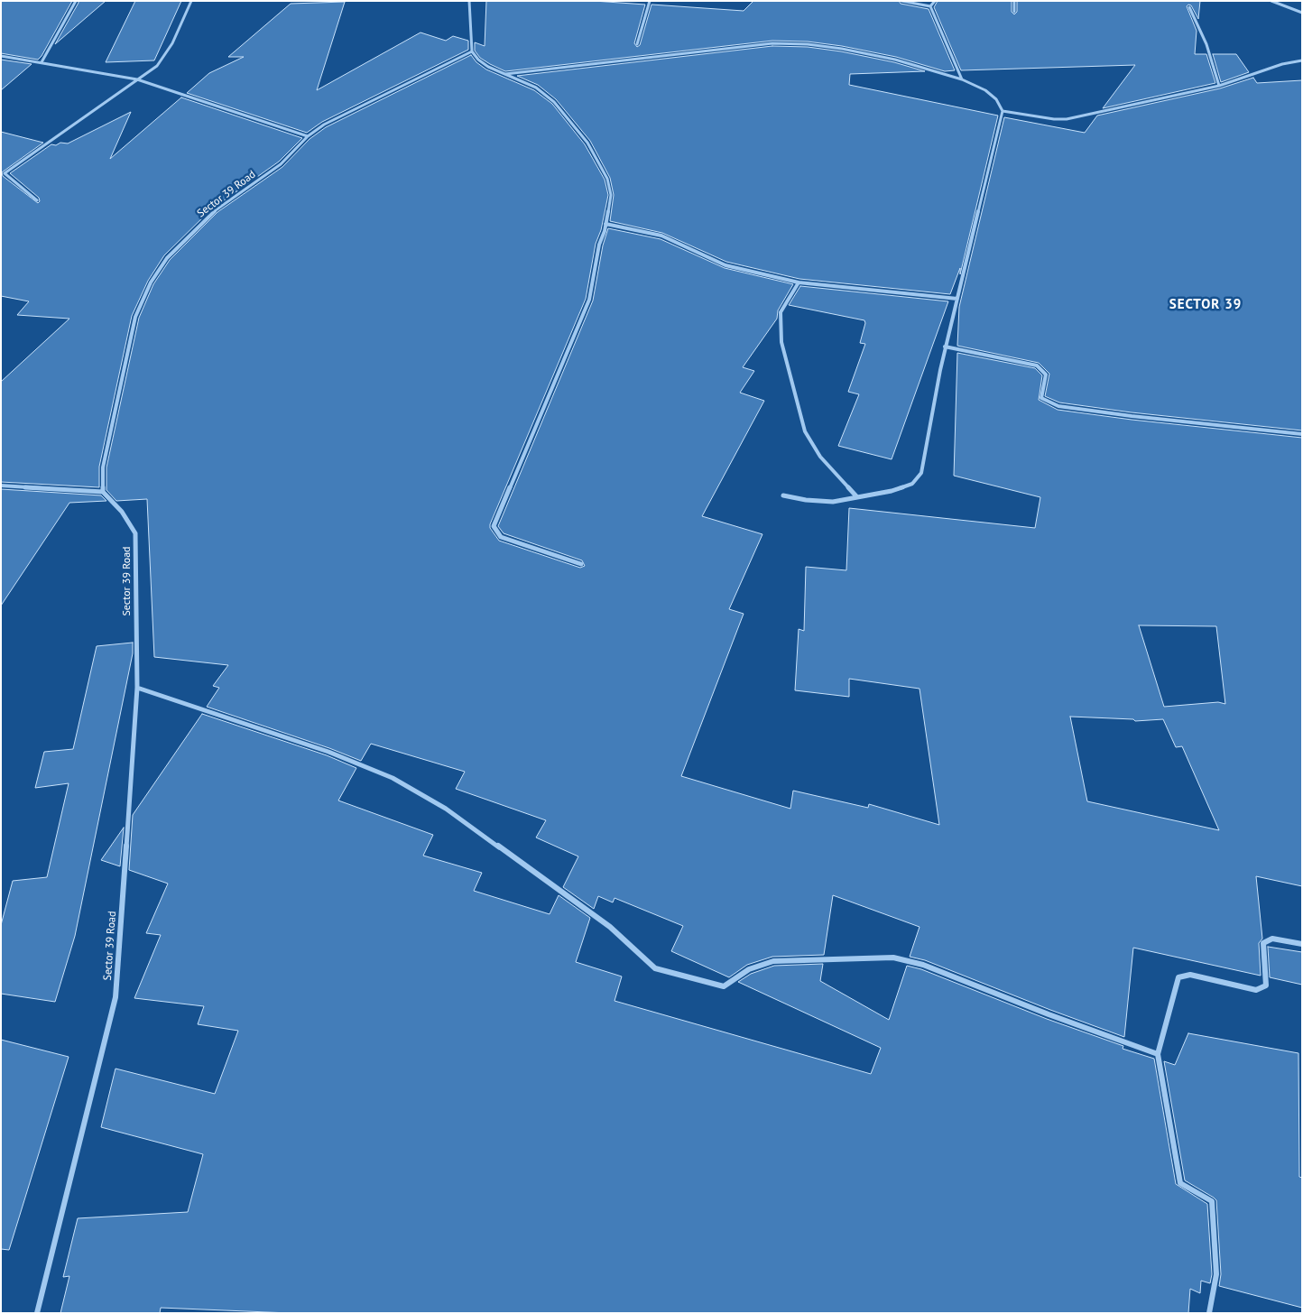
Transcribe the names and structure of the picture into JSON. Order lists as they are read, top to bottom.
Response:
{
  "streets": {
    "street": ["Sector 39 Road"]
  },
  "districts": ["SECTOR 39"]
}
